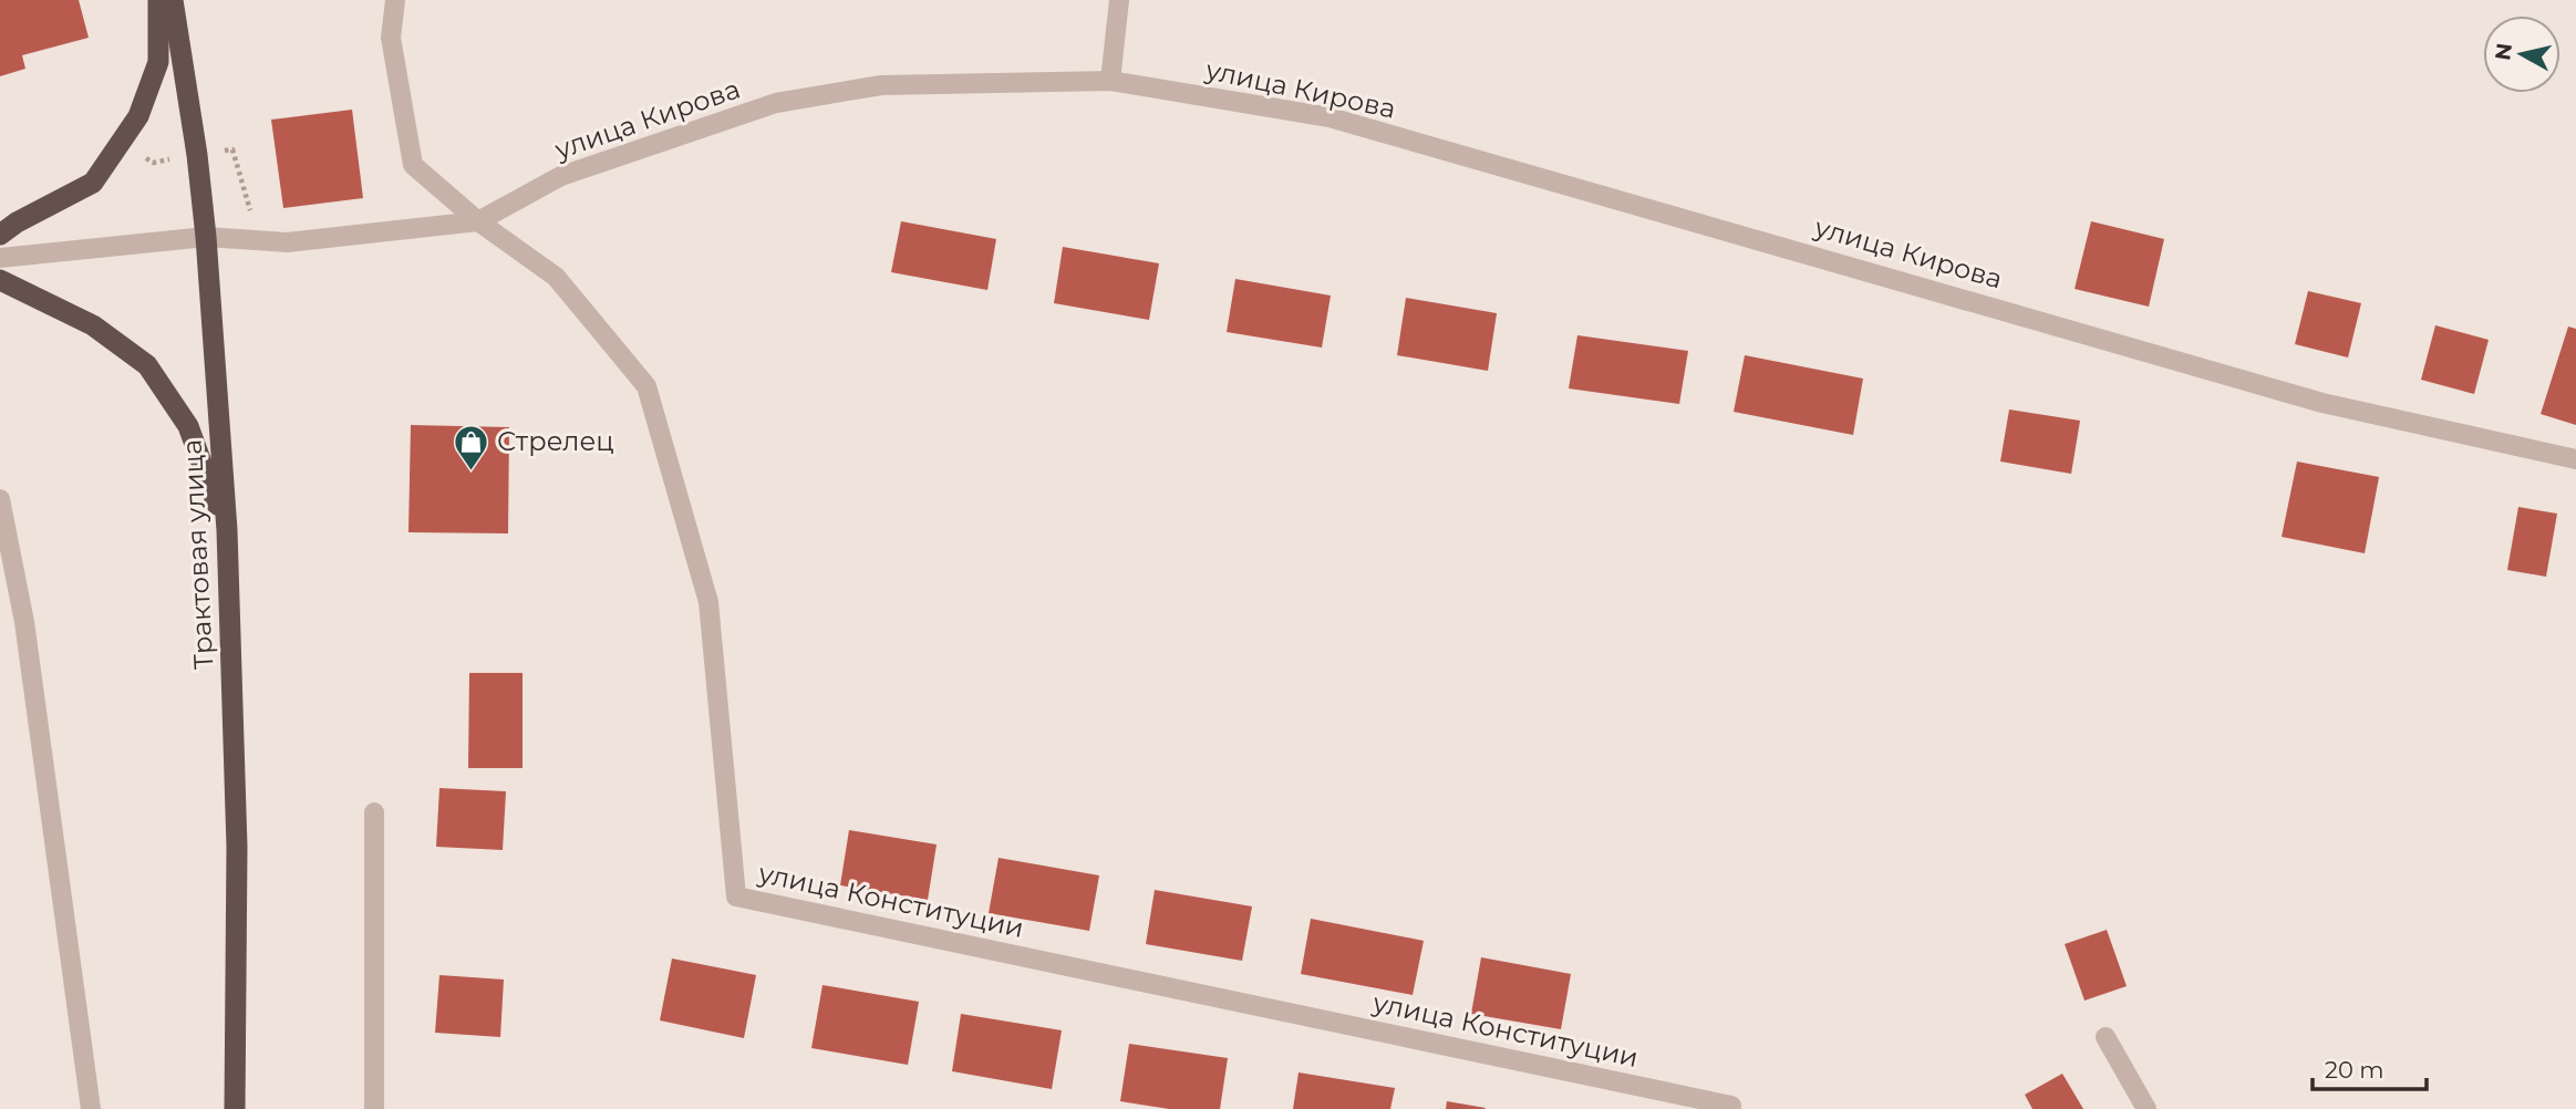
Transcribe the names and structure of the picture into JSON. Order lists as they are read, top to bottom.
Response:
{
  "streets": {
    "highway": ["Трактовая улица"],
    "street": ["улица Кирова", "улица Конституции"]
  },
  "crossings": [
    ["улица Кирова", "Трактовая улица"],
    ["улица Кирова", "улица Конституции"]
  ],
  "places": {
    "shop": ["Стрелец"]
  },
  "scale_bar": "20 m",
  "north": "left"
}
